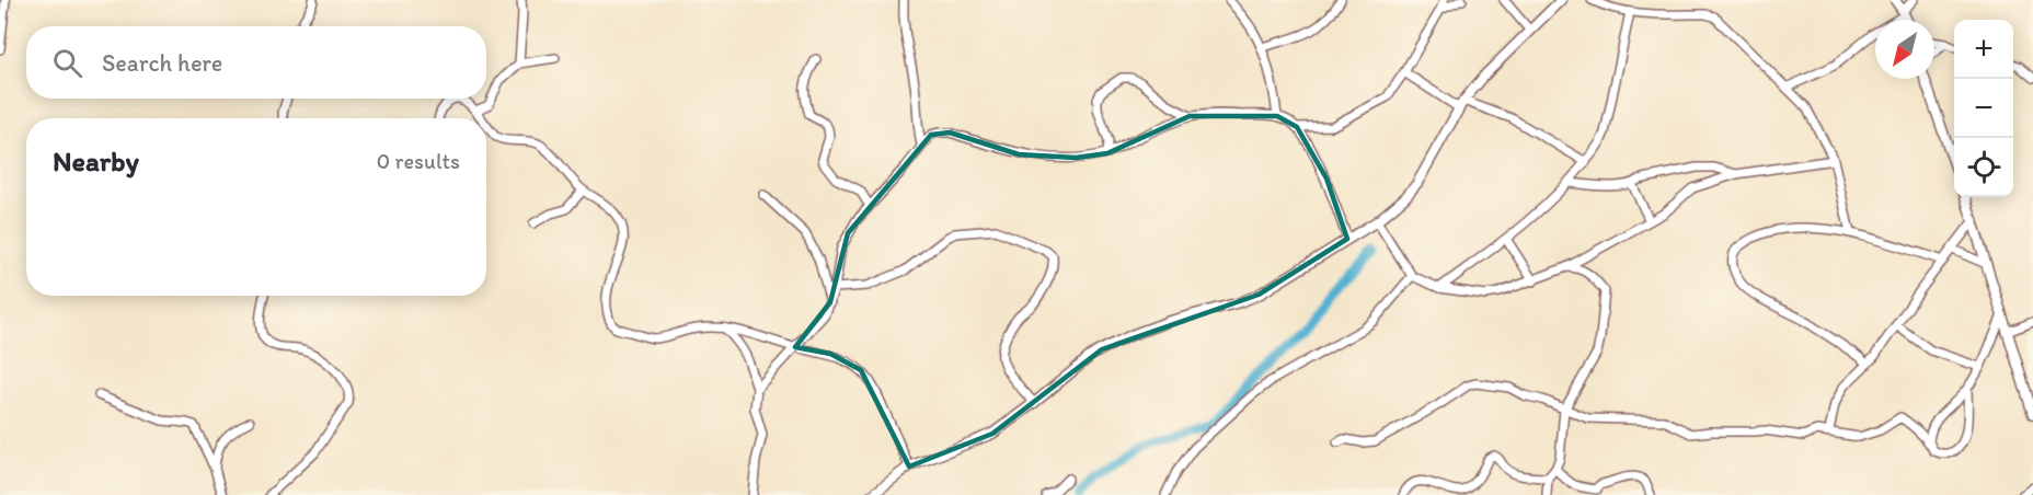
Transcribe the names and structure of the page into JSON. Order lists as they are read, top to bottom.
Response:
{
  "north": "bottom left",
  "page": {
    "map_buttons": ["+", "−"],
    "search": "Search here",
    "heading": ["Nearby", "0 results"]
  }
}
